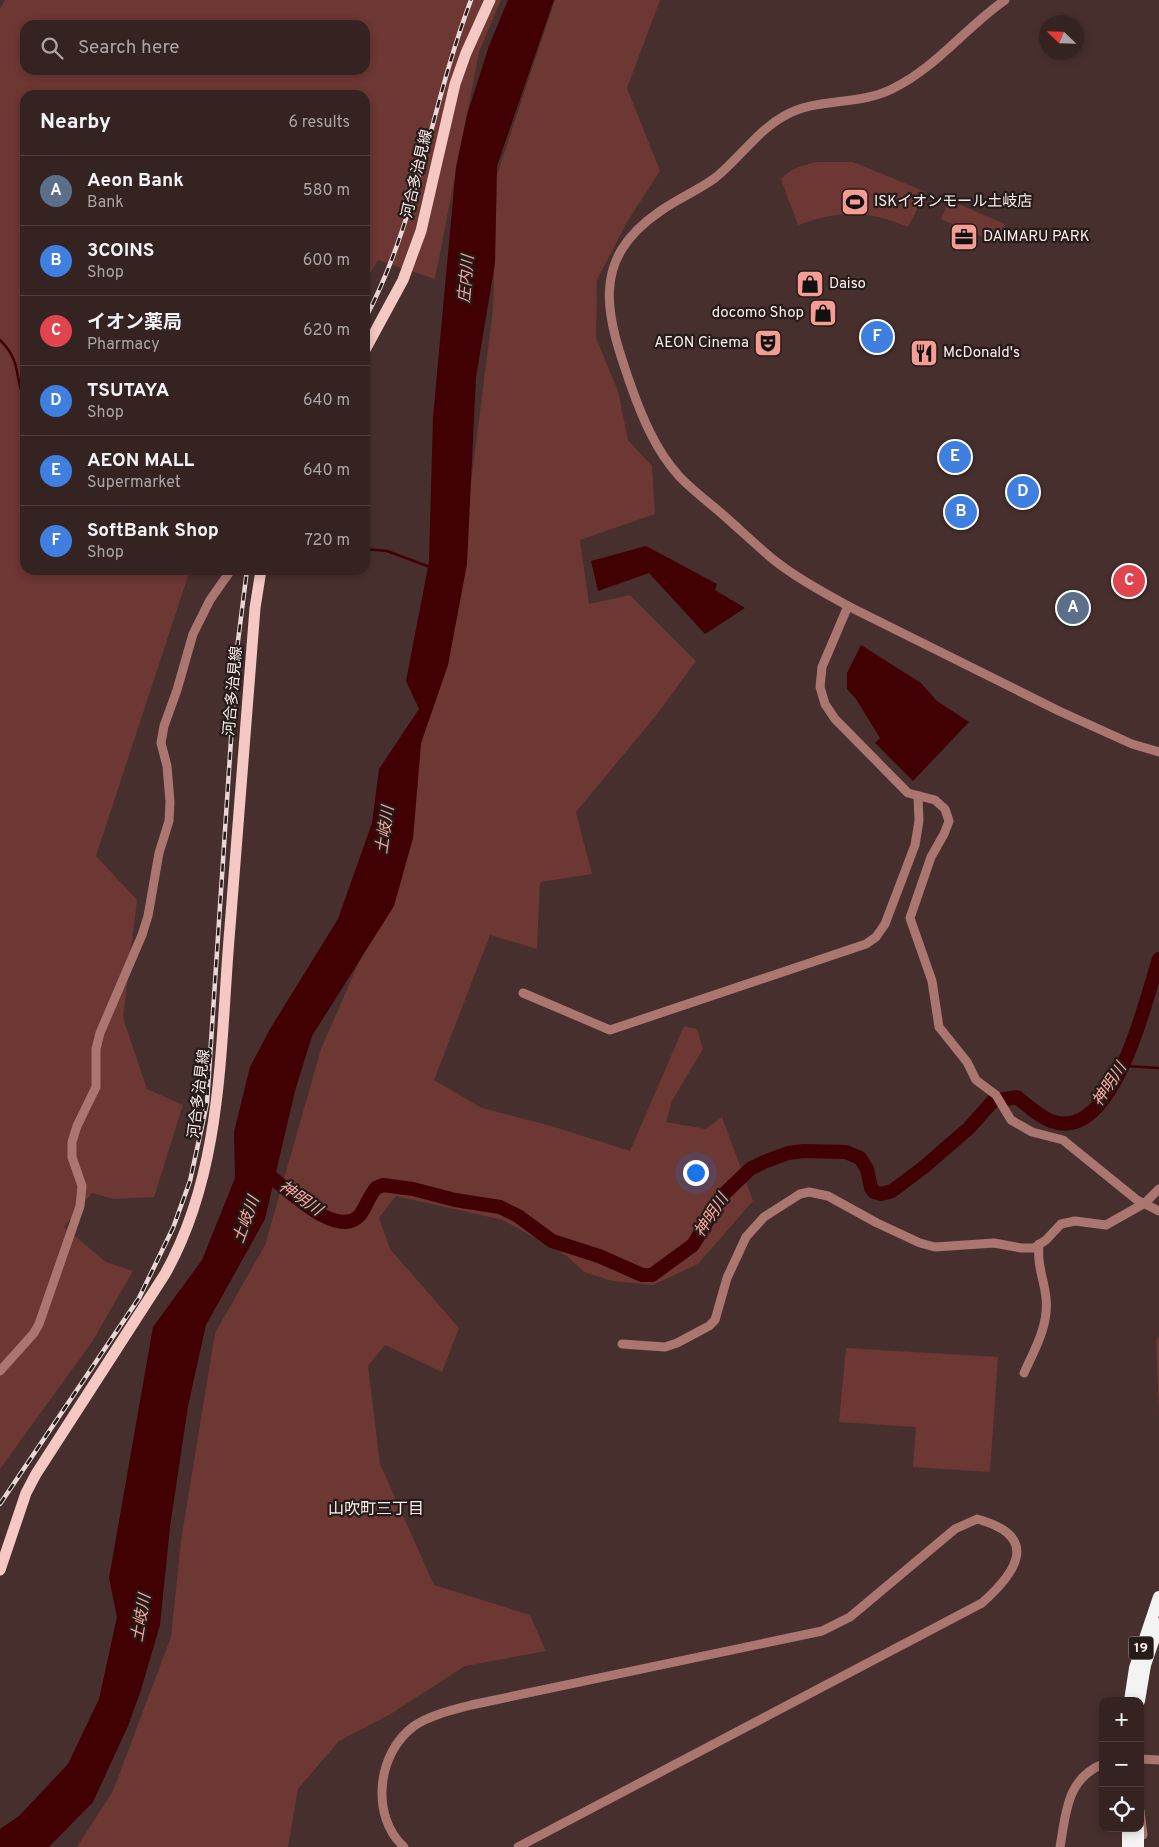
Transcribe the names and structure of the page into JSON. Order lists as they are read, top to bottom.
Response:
{
  "streets": {
    "highway": ["19"],
    "main road": ["河合多治見線"]
  },
  "districts": ["山吹町三丁目"],
  "water": ["庄内川", "土岐川", "神明川"],
  "places": {
    "sports": ["ISKイオンモール土岐店"],
    "office": ["DAIMARU PARK"],
    "shop": ["Daiso", "docomo Shop"],
    "theatre": ["AEON Cinema"],
    "restaurant": ["McDonald's"]
  },
  "north": "top left",
  "page": {
    "search": "Search here",
    "heading": ["Nearby", "6 results"],
    "list": [
      {
        "mark": "A",
        "name": "Aeon Bank",
        "note": "Bank",
        "value": "580 m"
      },
      {
        "mark": "B",
        "name": "3COINS",
        "note": "Shop",
        "value": "600 m"
      },
      {
        "mark": "C",
        "name": "イオン薬局",
        "note": "Pharmacy",
        "value": "620 m"
      },
      {
        "mark": "D",
        "name": "TSUTAYA",
        "note": "Shop",
        "value": "640 m"
      },
      {
        "mark": "E",
        "name": "AEON MALL",
        "note": "Supermarket",
        "value": "640 m"
      },
      {
        "mark": "F",
        "name": "SoftBank Shop",
        "note": "Shop",
        "value": "720 m"
      }
    ],
    "pins": [
      "F",
      "E",
      "D",
      "B",
      "C",
      "A"
    ],
    "map_buttons": ["+", "−"]
  }
}
